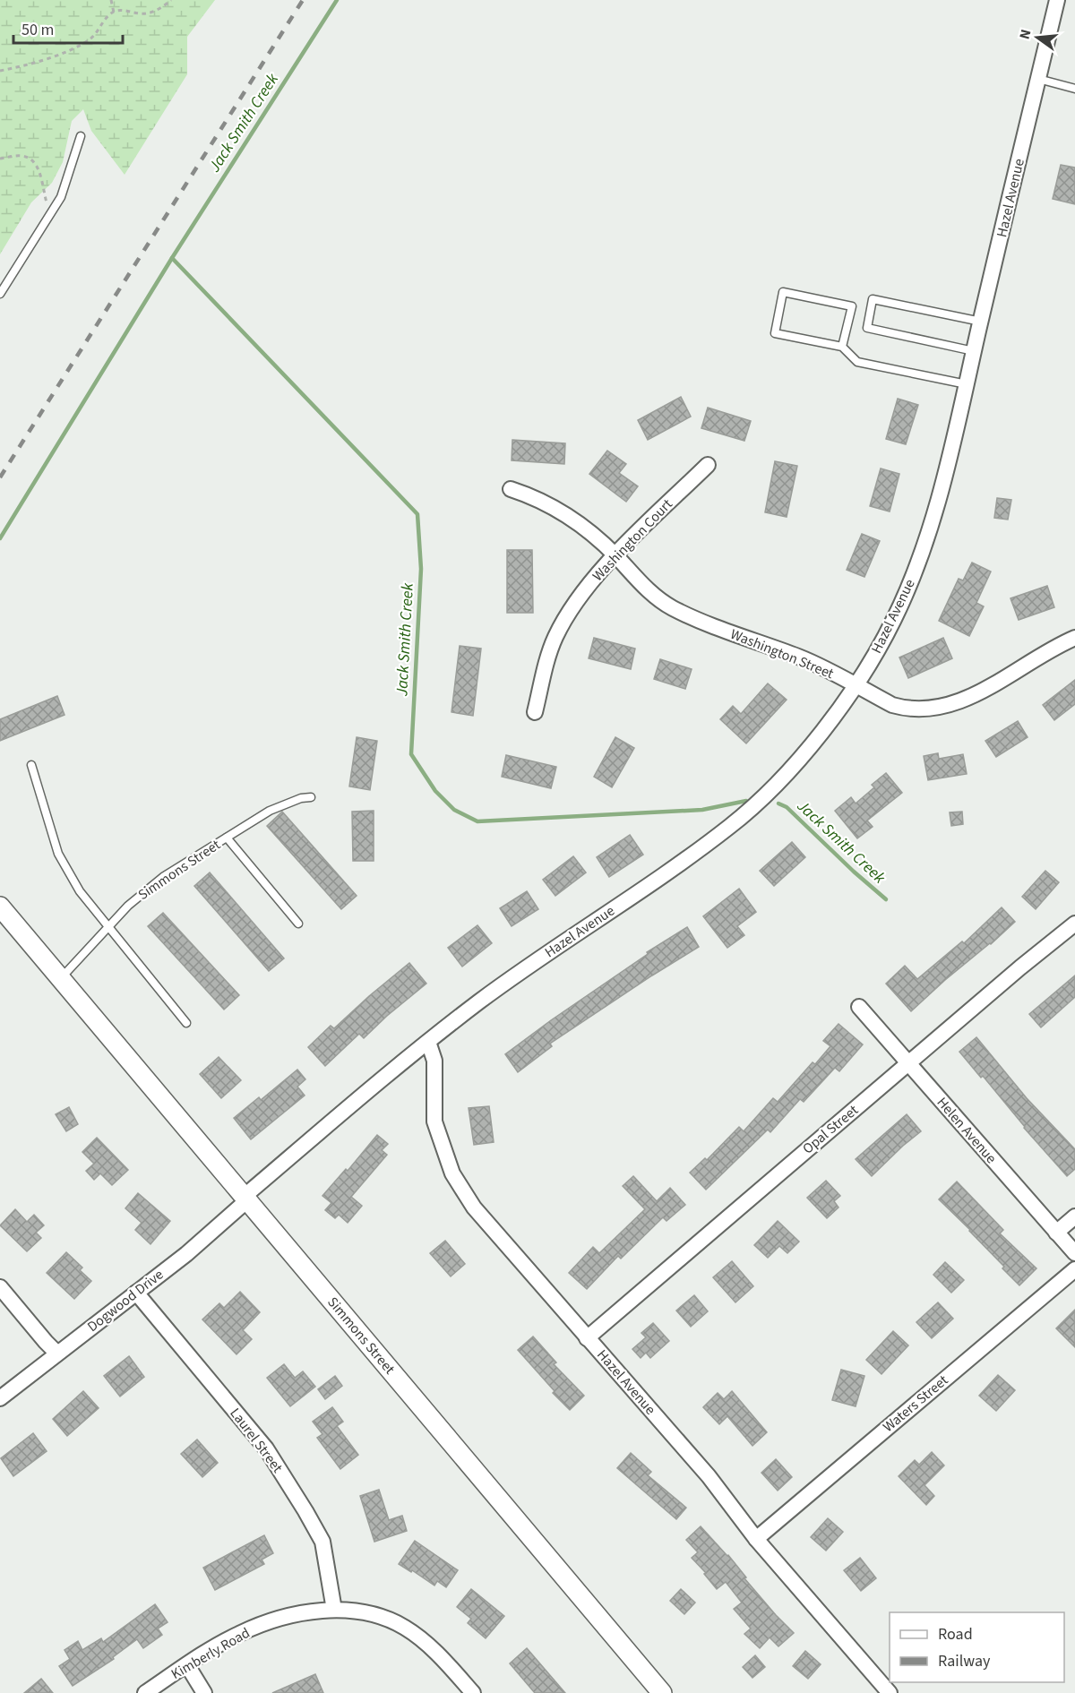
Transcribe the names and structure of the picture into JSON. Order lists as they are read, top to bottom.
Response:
{
  "streets": {
    "street": [
      "Hazel Avenue",
      "Washington Court",
      "Washington Street",
      "Simmons Street",
      "Opal Street",
      "Helen Avenue",
      "Dogwood Drive",
      "Waters Street",
      "Laurel Street",
      "Kimberly Road"
    ]
  },
  "crossings": [
    ["Hazel Avenue", "Washington Street"],
    ["Hazel Avenue", "Simmons Street"],
    ["Hazel Avenue", "Opal Street"],
    ["Hazel Avenue", "Dogwood Drive"],
    ["Hazel Avenue", "Waters Street"],
    ["Washington Court", "Washington Street"],
    ["Simmons Street", "Dogwood Drive"],
    ["Opal Street", "Helen Avenue"],
    ["Dogwood Drive", "Laurel Street"],
    ["Laurel Street", "Kimberly Road"]
  ],
  "water": ["Jack Smith Creek"],
  "legend": ["Road", "Railway"],
  "scale_bar": "50 m",
  "north": "left"
}
